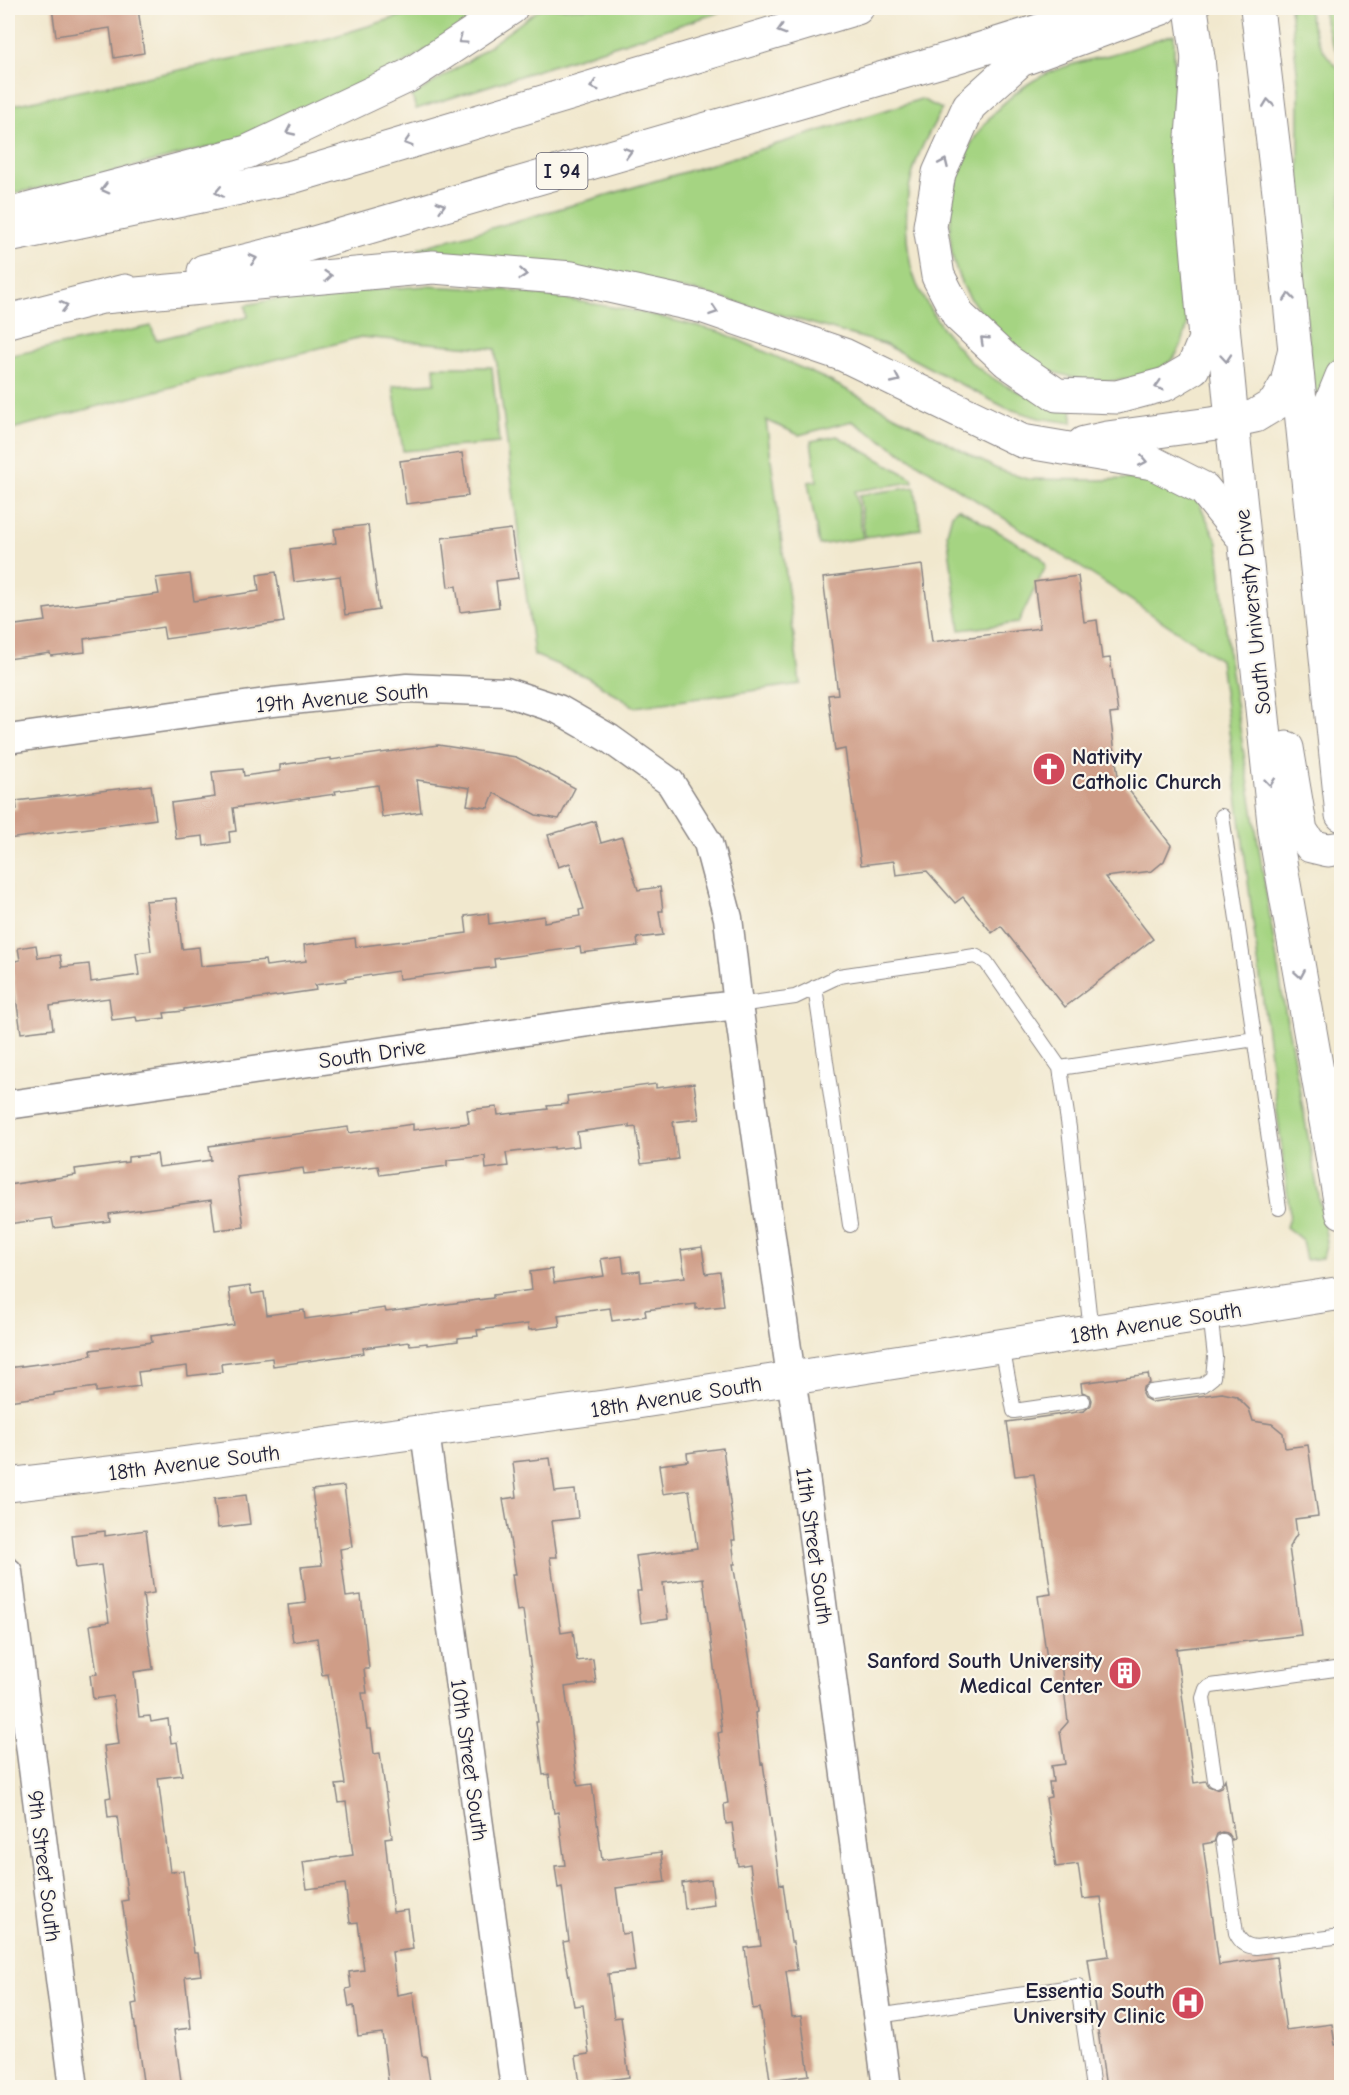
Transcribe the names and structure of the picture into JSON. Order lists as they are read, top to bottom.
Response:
{
  "streets": {
    "main road": ["I 94", "South University Drive", "18th Avenue South"],
    "street": [
      "19th Avenue South",
      "South Drive",
      "11th Street South",
      "10th Street South",
      "9th Street South"
    ]
  },
  "crossings": [
    ["19th Avenue South", "South Drive"],
    ["19th Avenue South", "11th Street South"],
    ["South Drive", "11th Street South"],
    ["18th Avenue South", "11th Street South"],
    ["18th Avenue South", "10th Street South"]
  ],
  "places": {
    "church": ["Nativity Catholic Church"],
    "building": ["Sanford South University Medical Center"],
    "hospital": ["Essentia South University Clinic"]
  }
}
